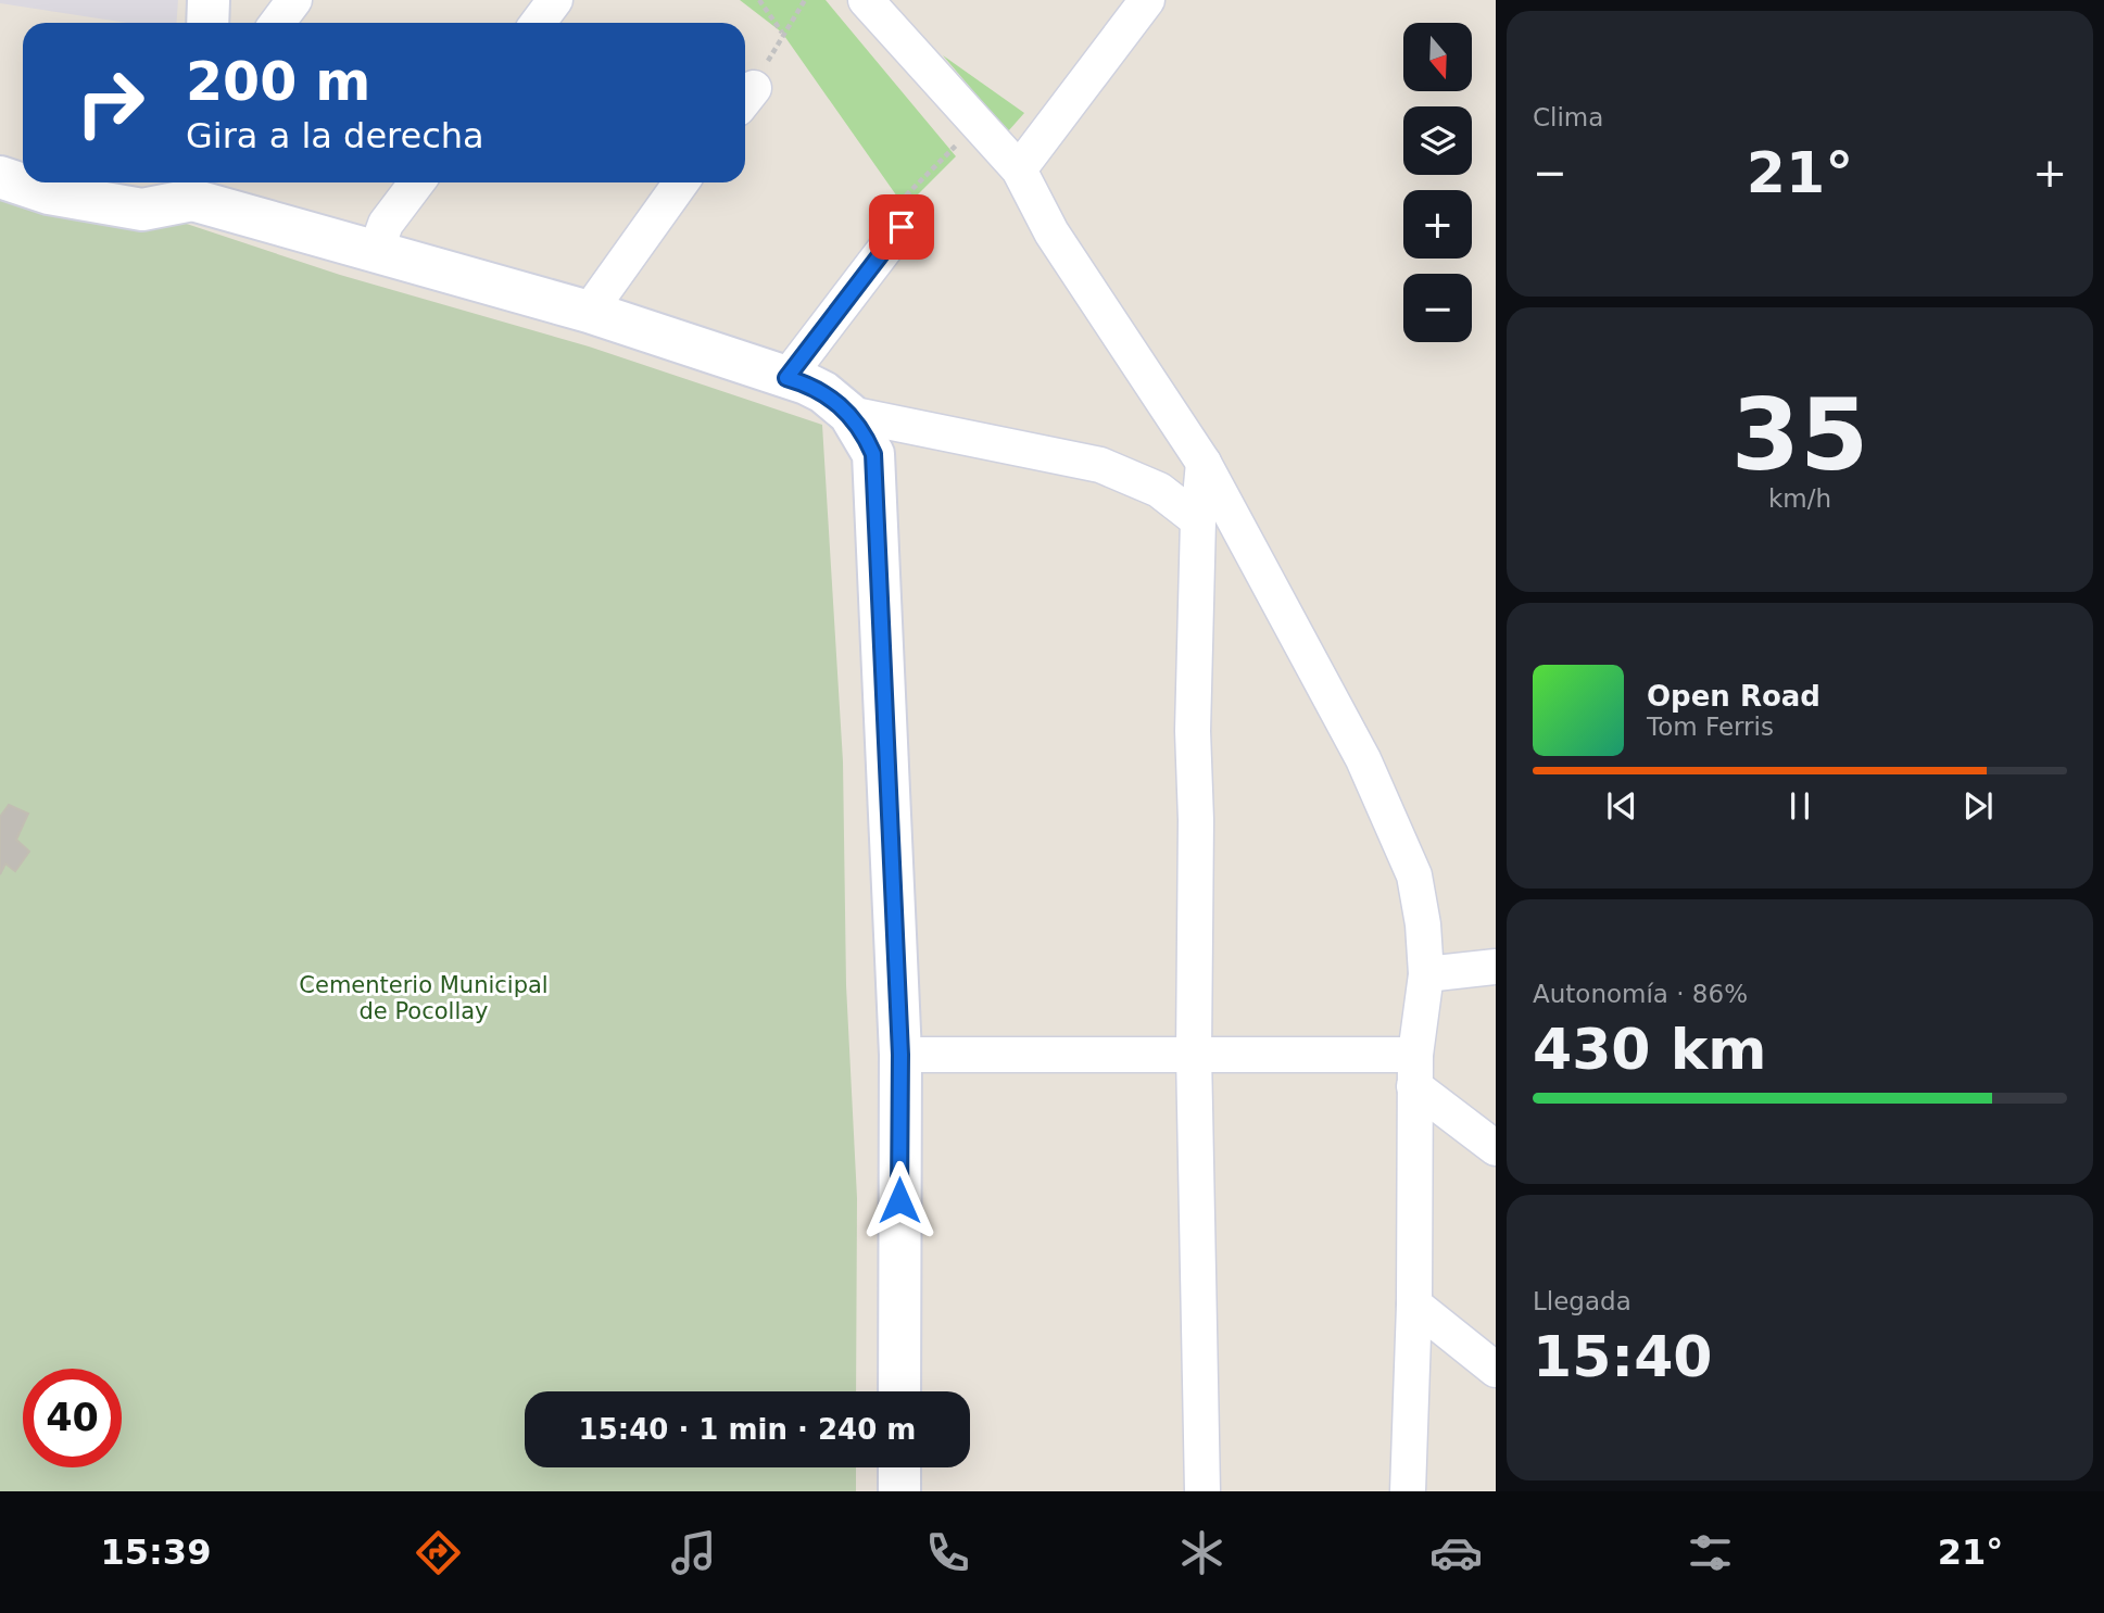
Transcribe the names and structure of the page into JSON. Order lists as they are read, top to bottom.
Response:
{
  "parks": ["Cementerio Municipal de Pocollay"],
  "north": "bottom",
  "page": {
    "tile": [
      "Clima",
      ["35", "km/h"],
      ["Autonomía · 86%", "430 km"],
      ["Llegada", "15:40"]
    ],
    "map_buttons": ["+", "−"],
    "turn": ["200 m", "Gira a la derecha"],
    "heat": ["−", "21°", "+"],
    "song": ["Open Road", "Tom Ferris"],
    "limit": "40",
    "trip": "15:40 · 1 min · 240 m",
    "tabs": ["15:39", "21°"]
  }
}
